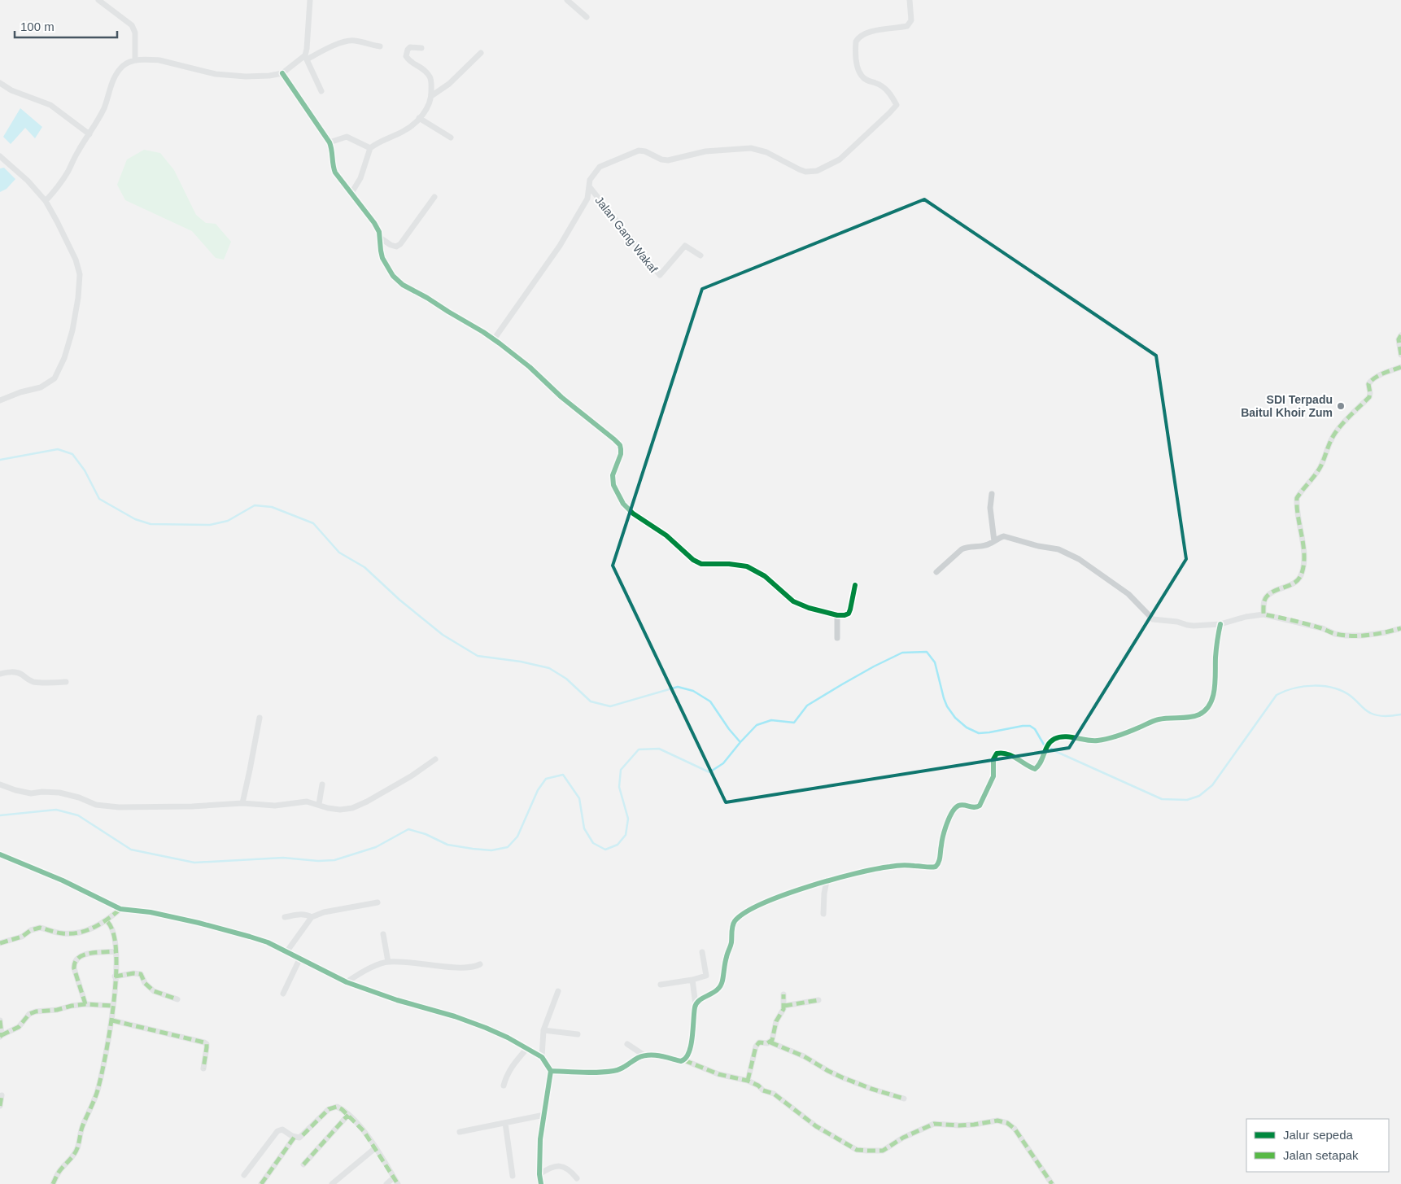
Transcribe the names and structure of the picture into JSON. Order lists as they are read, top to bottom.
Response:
{
  "streets": {
    "street": ["Jalan Gang Wakaf"]
  },
  "places": ["SDI Terpadu Baitul Khoir Zum"],
  "legend": ["Jalur sepeda", "Jalan setapak"],
  "scale_bar": "100 m"
}
